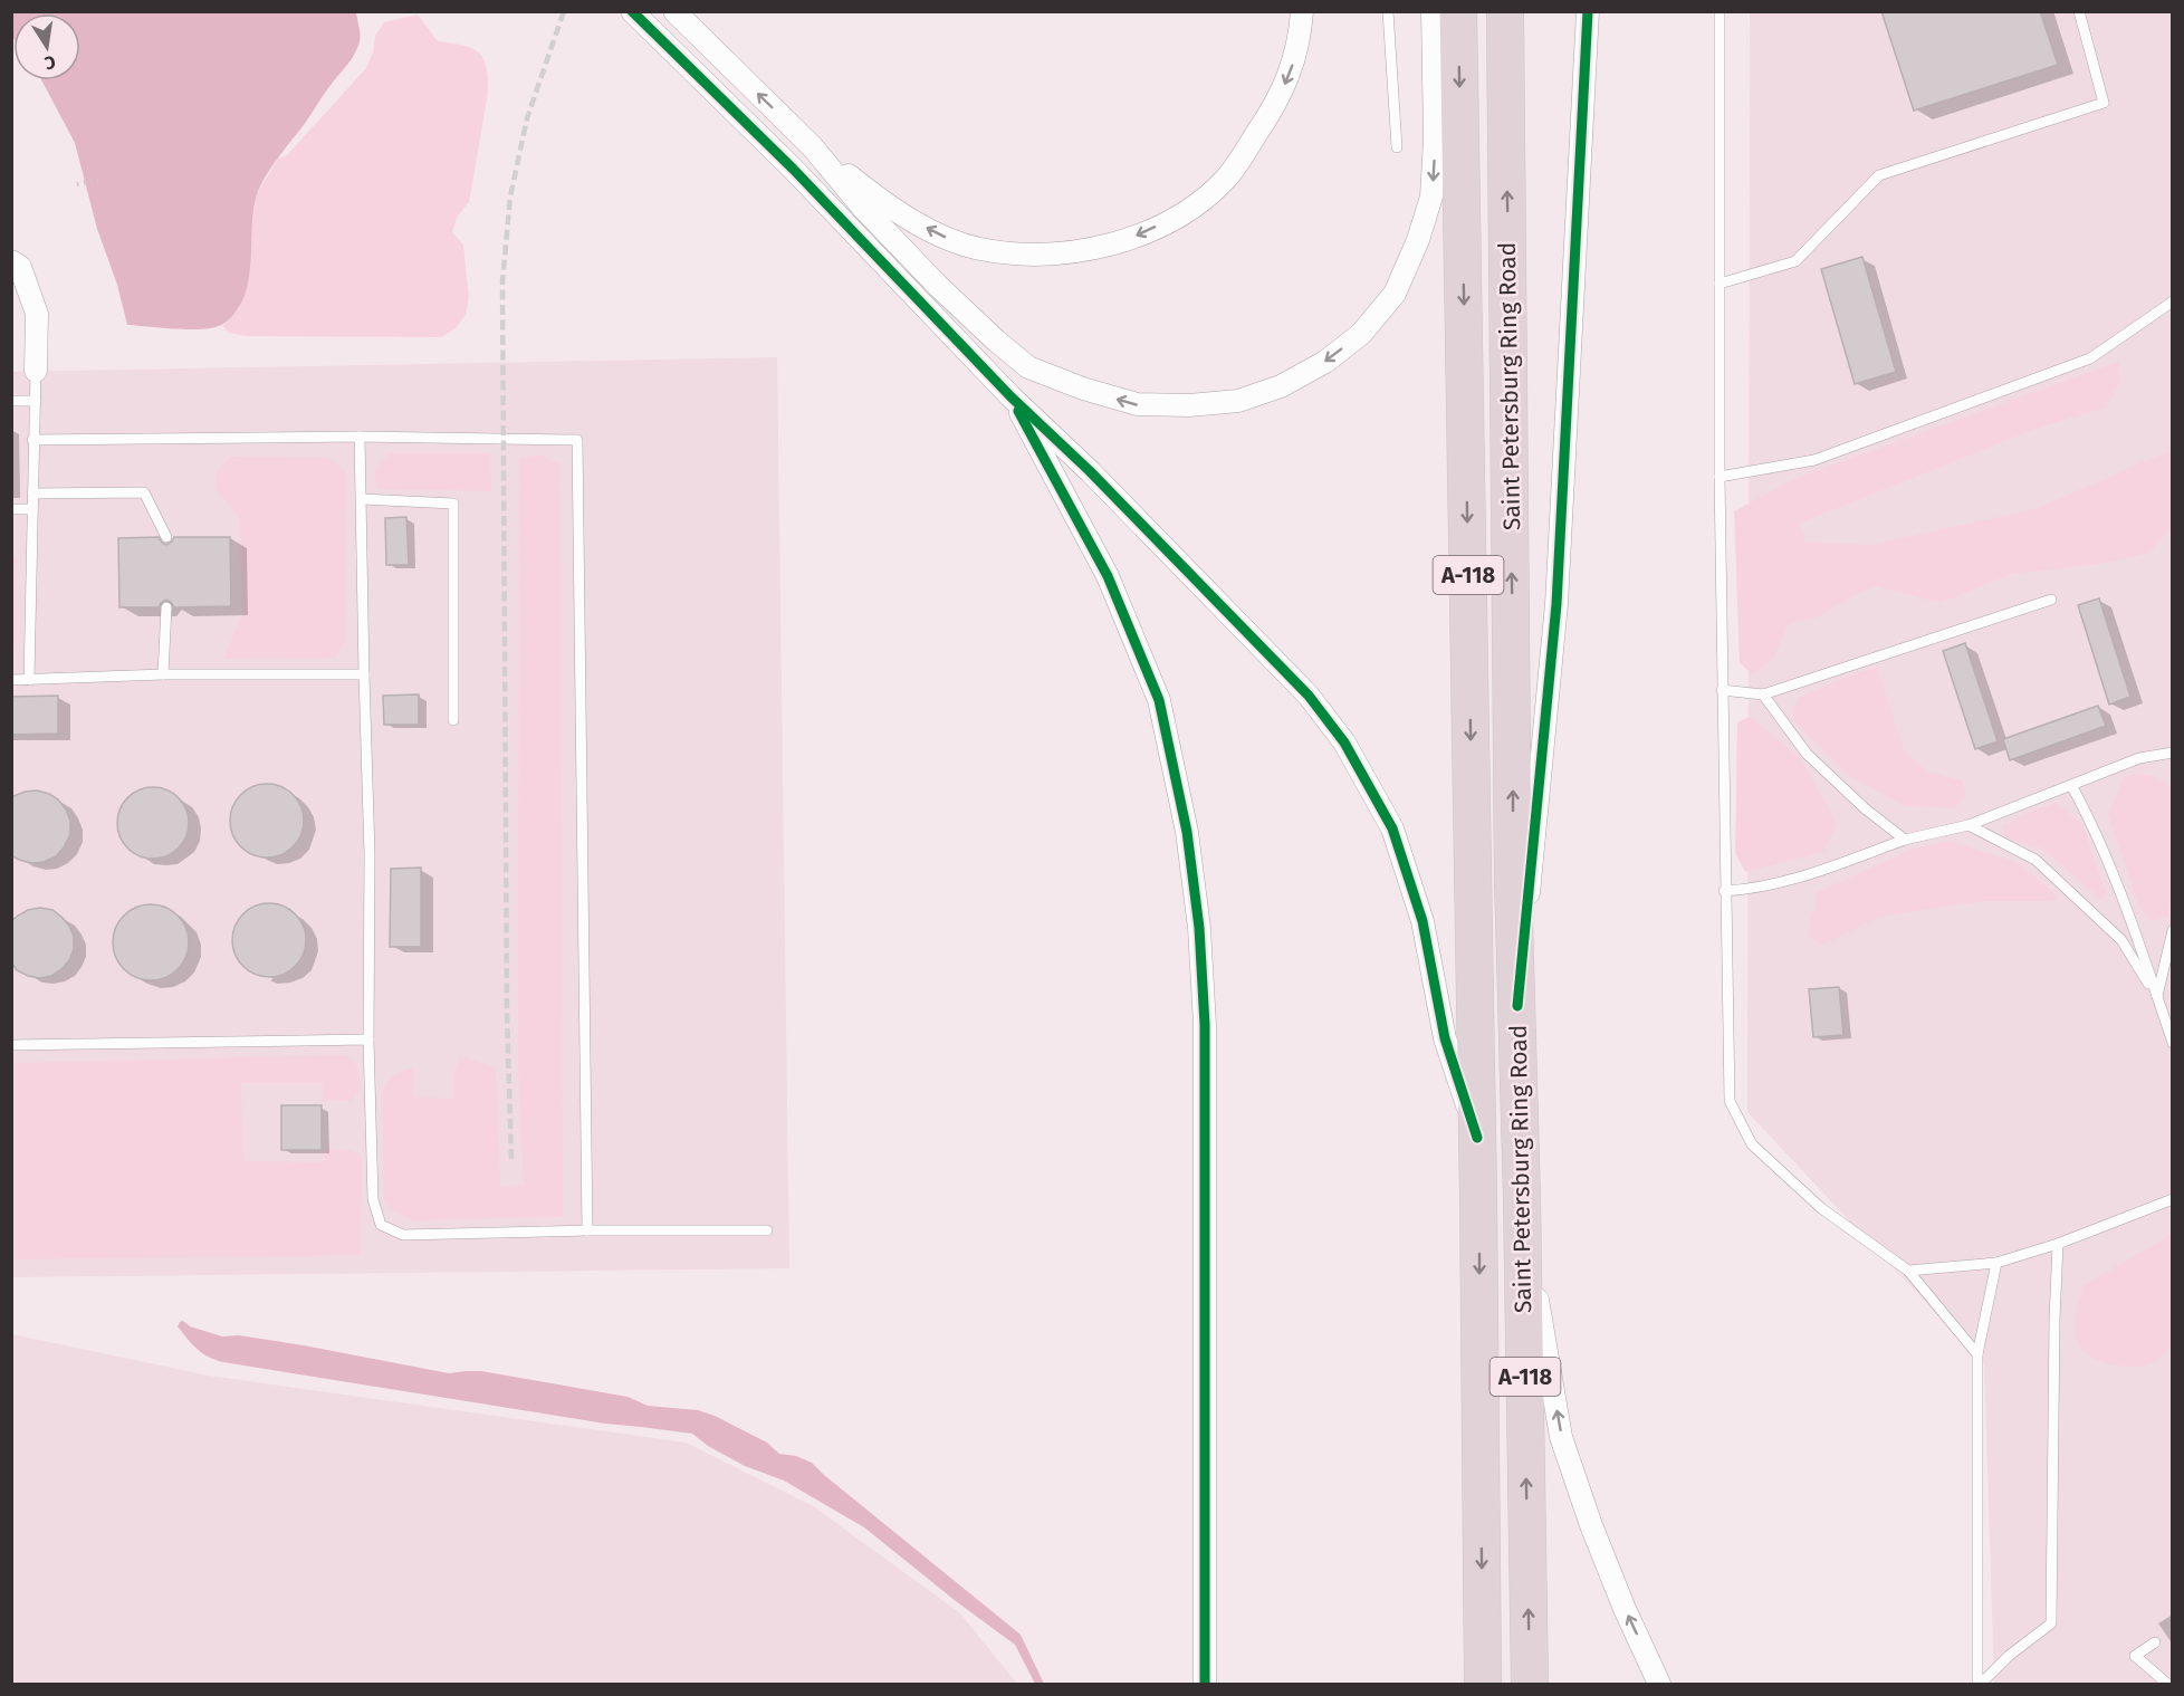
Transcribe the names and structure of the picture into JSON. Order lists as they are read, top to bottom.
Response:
{
  "streets": {
    "highway": ["Saint Petersburg Ring Road", "А-118"]
  },
  "north": "bottom"
}
